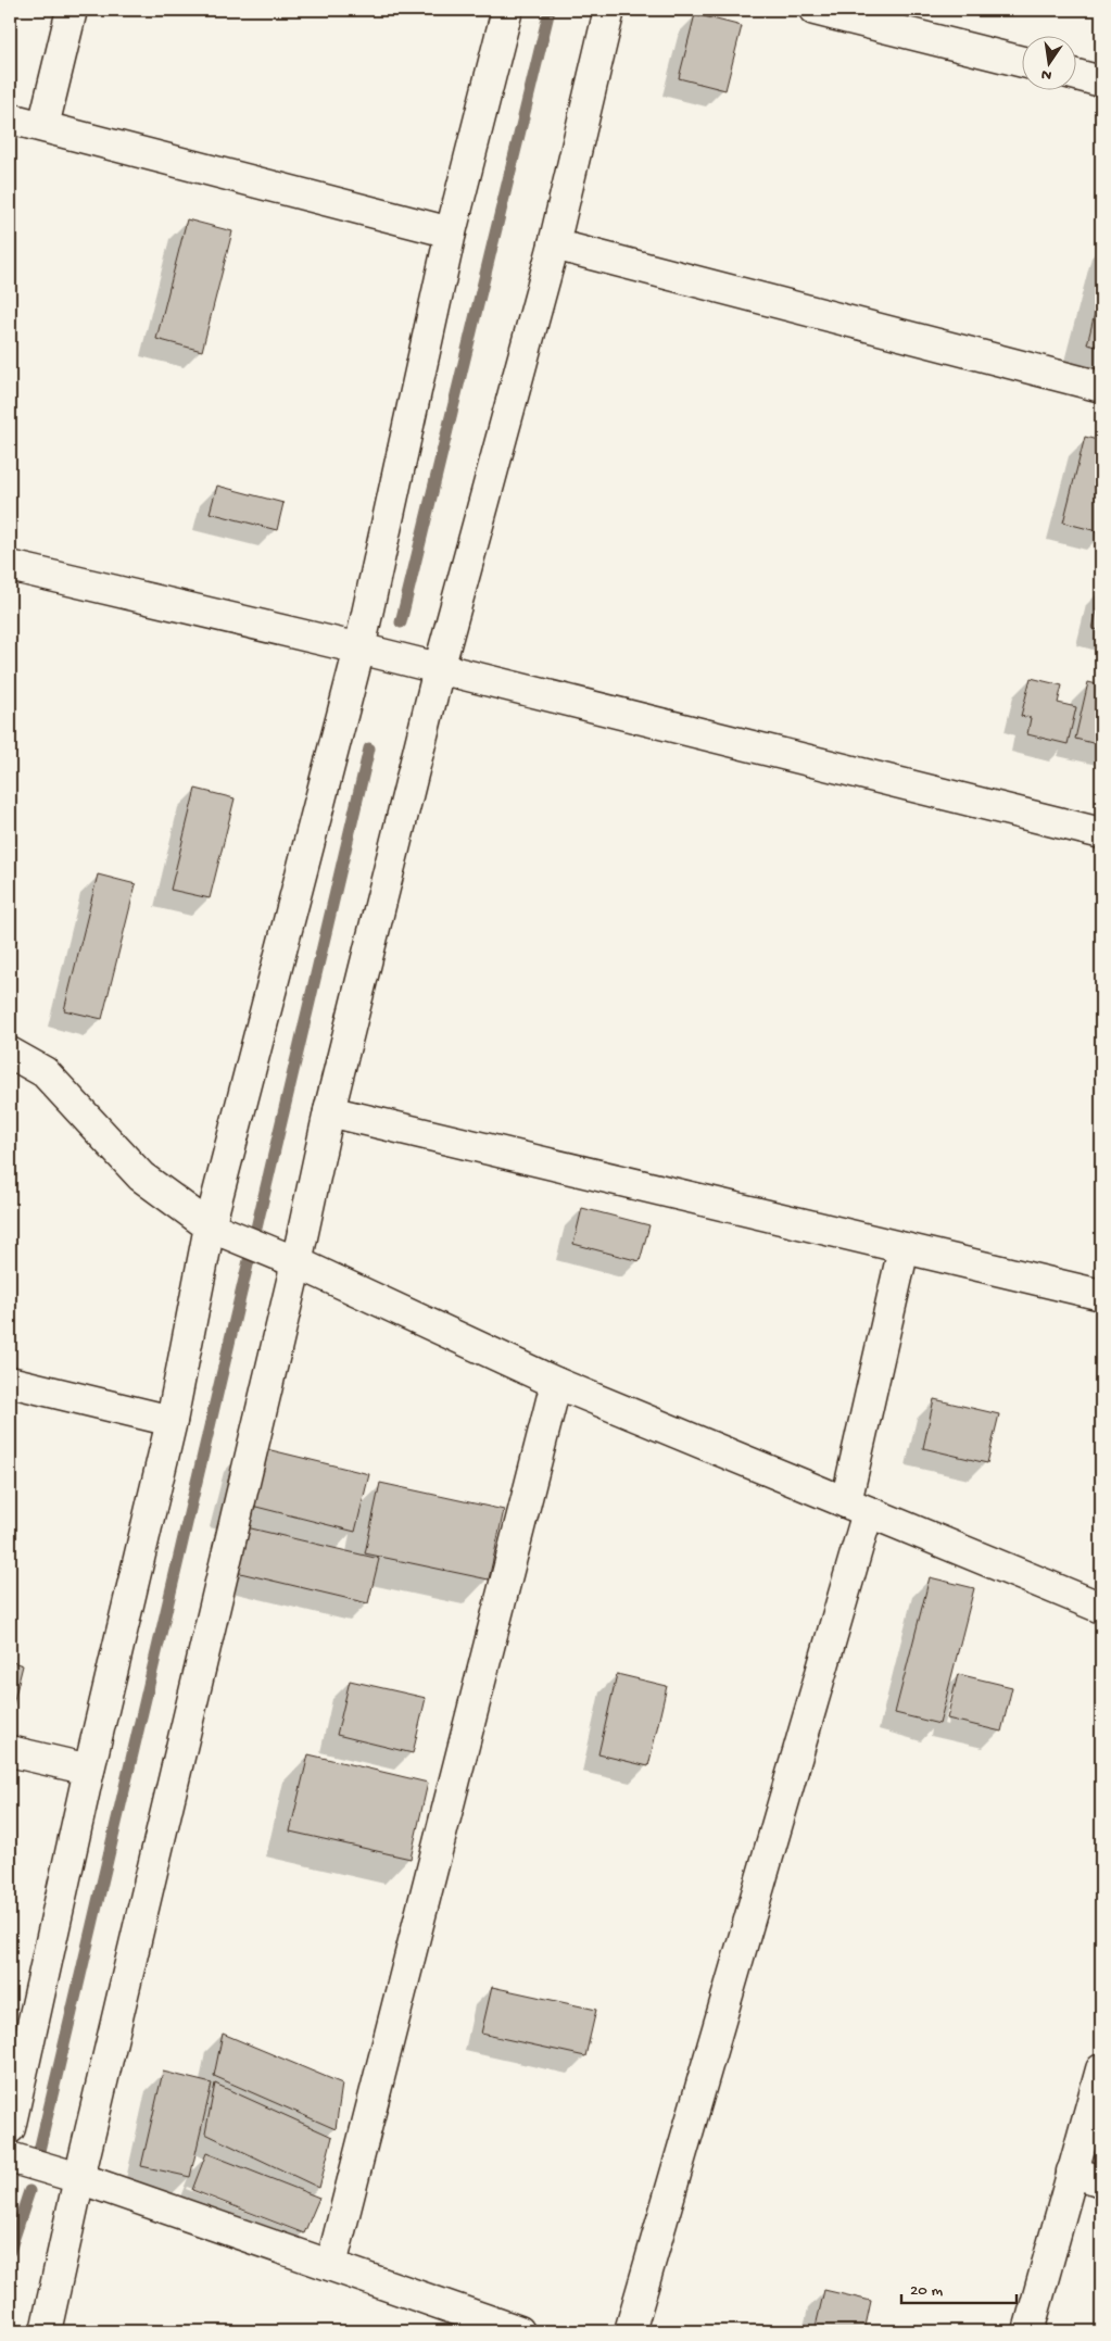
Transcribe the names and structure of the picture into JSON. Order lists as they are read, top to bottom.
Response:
{
  "scale_bar": "20 m",
  "north": "bottom"
}
